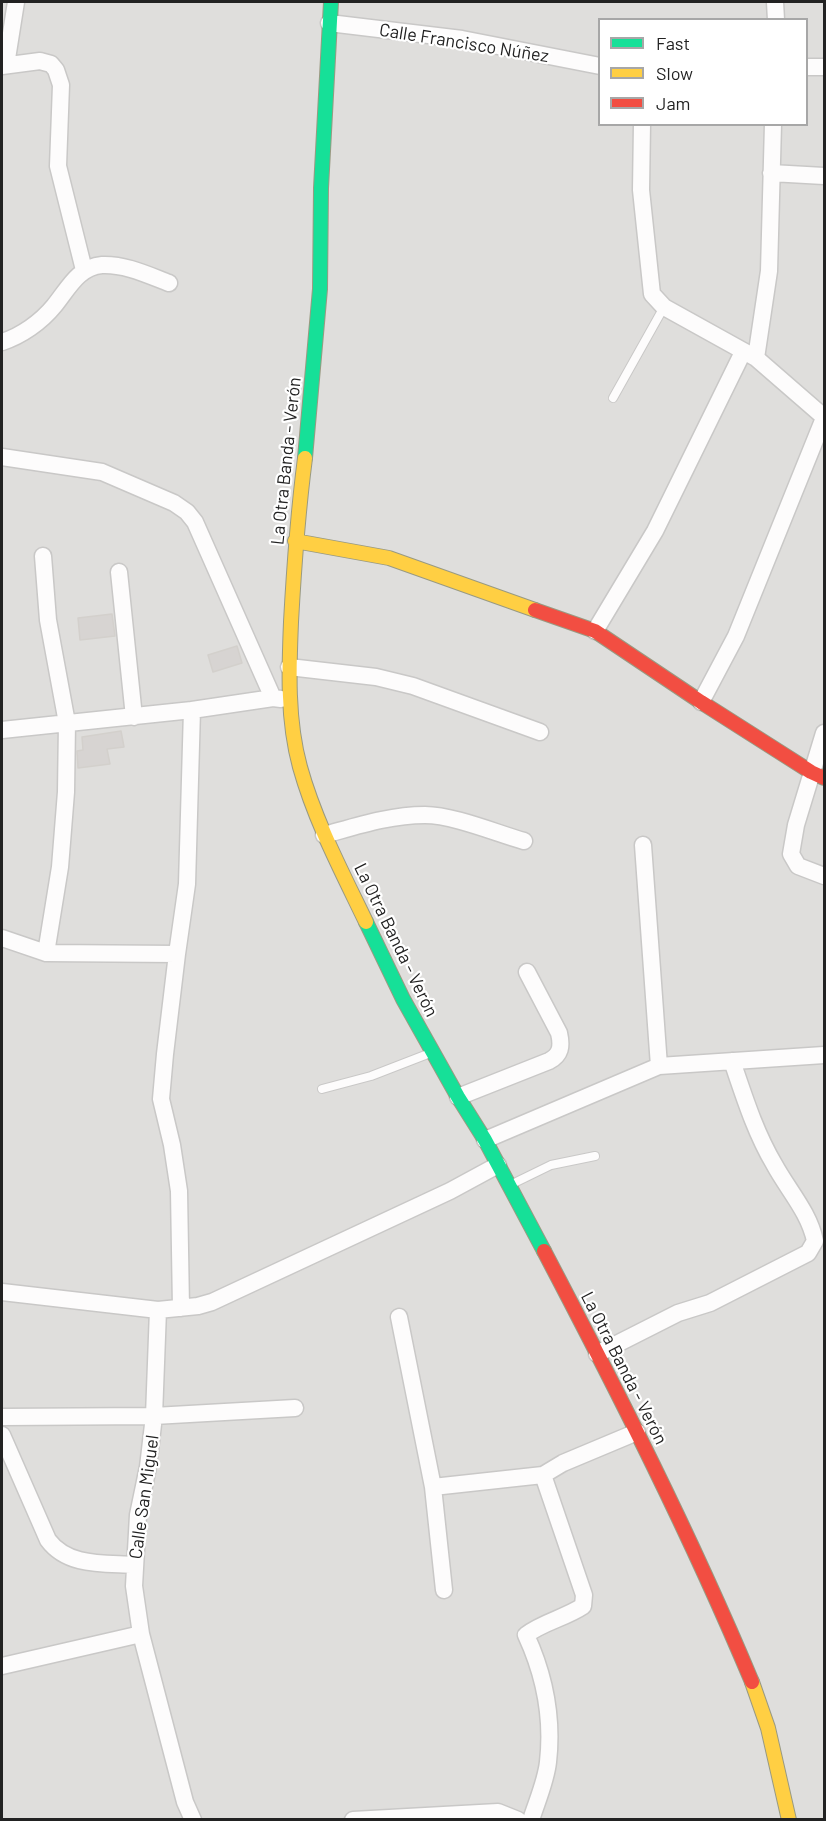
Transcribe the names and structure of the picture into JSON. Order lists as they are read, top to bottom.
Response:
{
  "streets": {
    "main road": ["La Otra Banda - Verón"],
    "street": ["Calle Francisco Núñez", "Calle San Miguel"]
  },
  "crossings": [
    ["Calle Francisco Núñez", "La Otra Banda - Verón"]
  ],
  "legend": ["Fast", "Slow", "Jam"]
}
